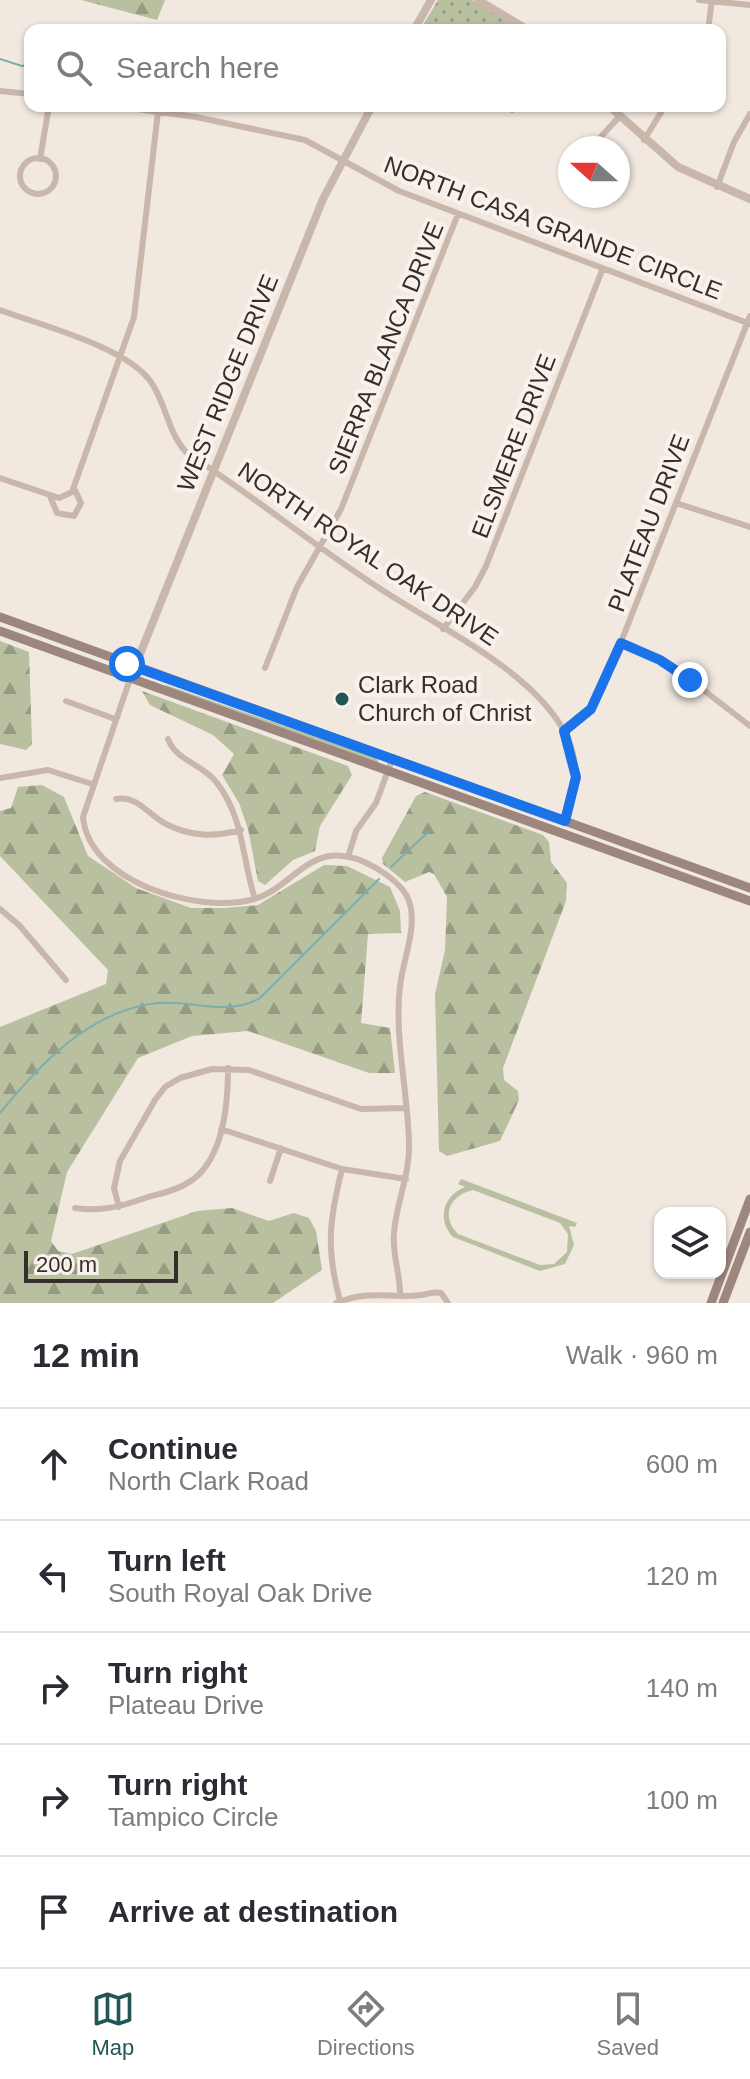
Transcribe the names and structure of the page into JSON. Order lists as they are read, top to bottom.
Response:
{
  "streets": {
    "street": [
      "NORTH CASA GRANDE CIRCLE",
      "SIERRA BLANCA DRIVE",
      "WEST RIDGE DRIVE",
      "ELSMERE DRIVE",
      "PLATEAU DRIVE",
      "NORTH ROYAL OAK DRIVE"
    ]
  },
  "crossings": [
    ["NORTH CASA GRANDE CIRCLE", "SIERRA BLANCA DRIVE"],
    ["NORTH CASA GRANDE CIRCLE", "WEST RIDGE DRIVE"],
    ["NORTH CASA GRANDE CIRCLE", "ELSMERE DRIVE"],
    ["NORTH CASA GRANDE CIRCLE", "PLATEAU DRIVE"],
    ["SIERRA BLANCA DRIVE", "NORTH ROYAL OAK DRIVE"],
    ["WEST RIDGE DRIVE", "NORTH ROYAL OAK DRIVE"],
    ["ELSMERE DRIVE", "NORTH ROYAL OAK DRIVE"],
    ["PLATEAU DRIVE", "NORTH ROYAL OAK DRIVE"]
  ],
  "places": ["Clark Road Church of Christ"],
  "scale_bar": "200 m",
  "north": "left",
  "page": {
    "search": "Search here",
    "scale": "200 m",
    "heading": ["12 min", "Walk · 960 m"],
    "list": [
      ["Continue", "North Clark Road", "600 m"],
      ["Turn left", "South Royal Oak Drive", "120 m"],
      ["Turn right", "Plateau Drive", "140 m"],
      ["Turn right", "Tampico Circle", "100 m"],
      "Arrive at destination"
    ],
    "nav": ["Map", "Directions", "Saved"]
  }
}
